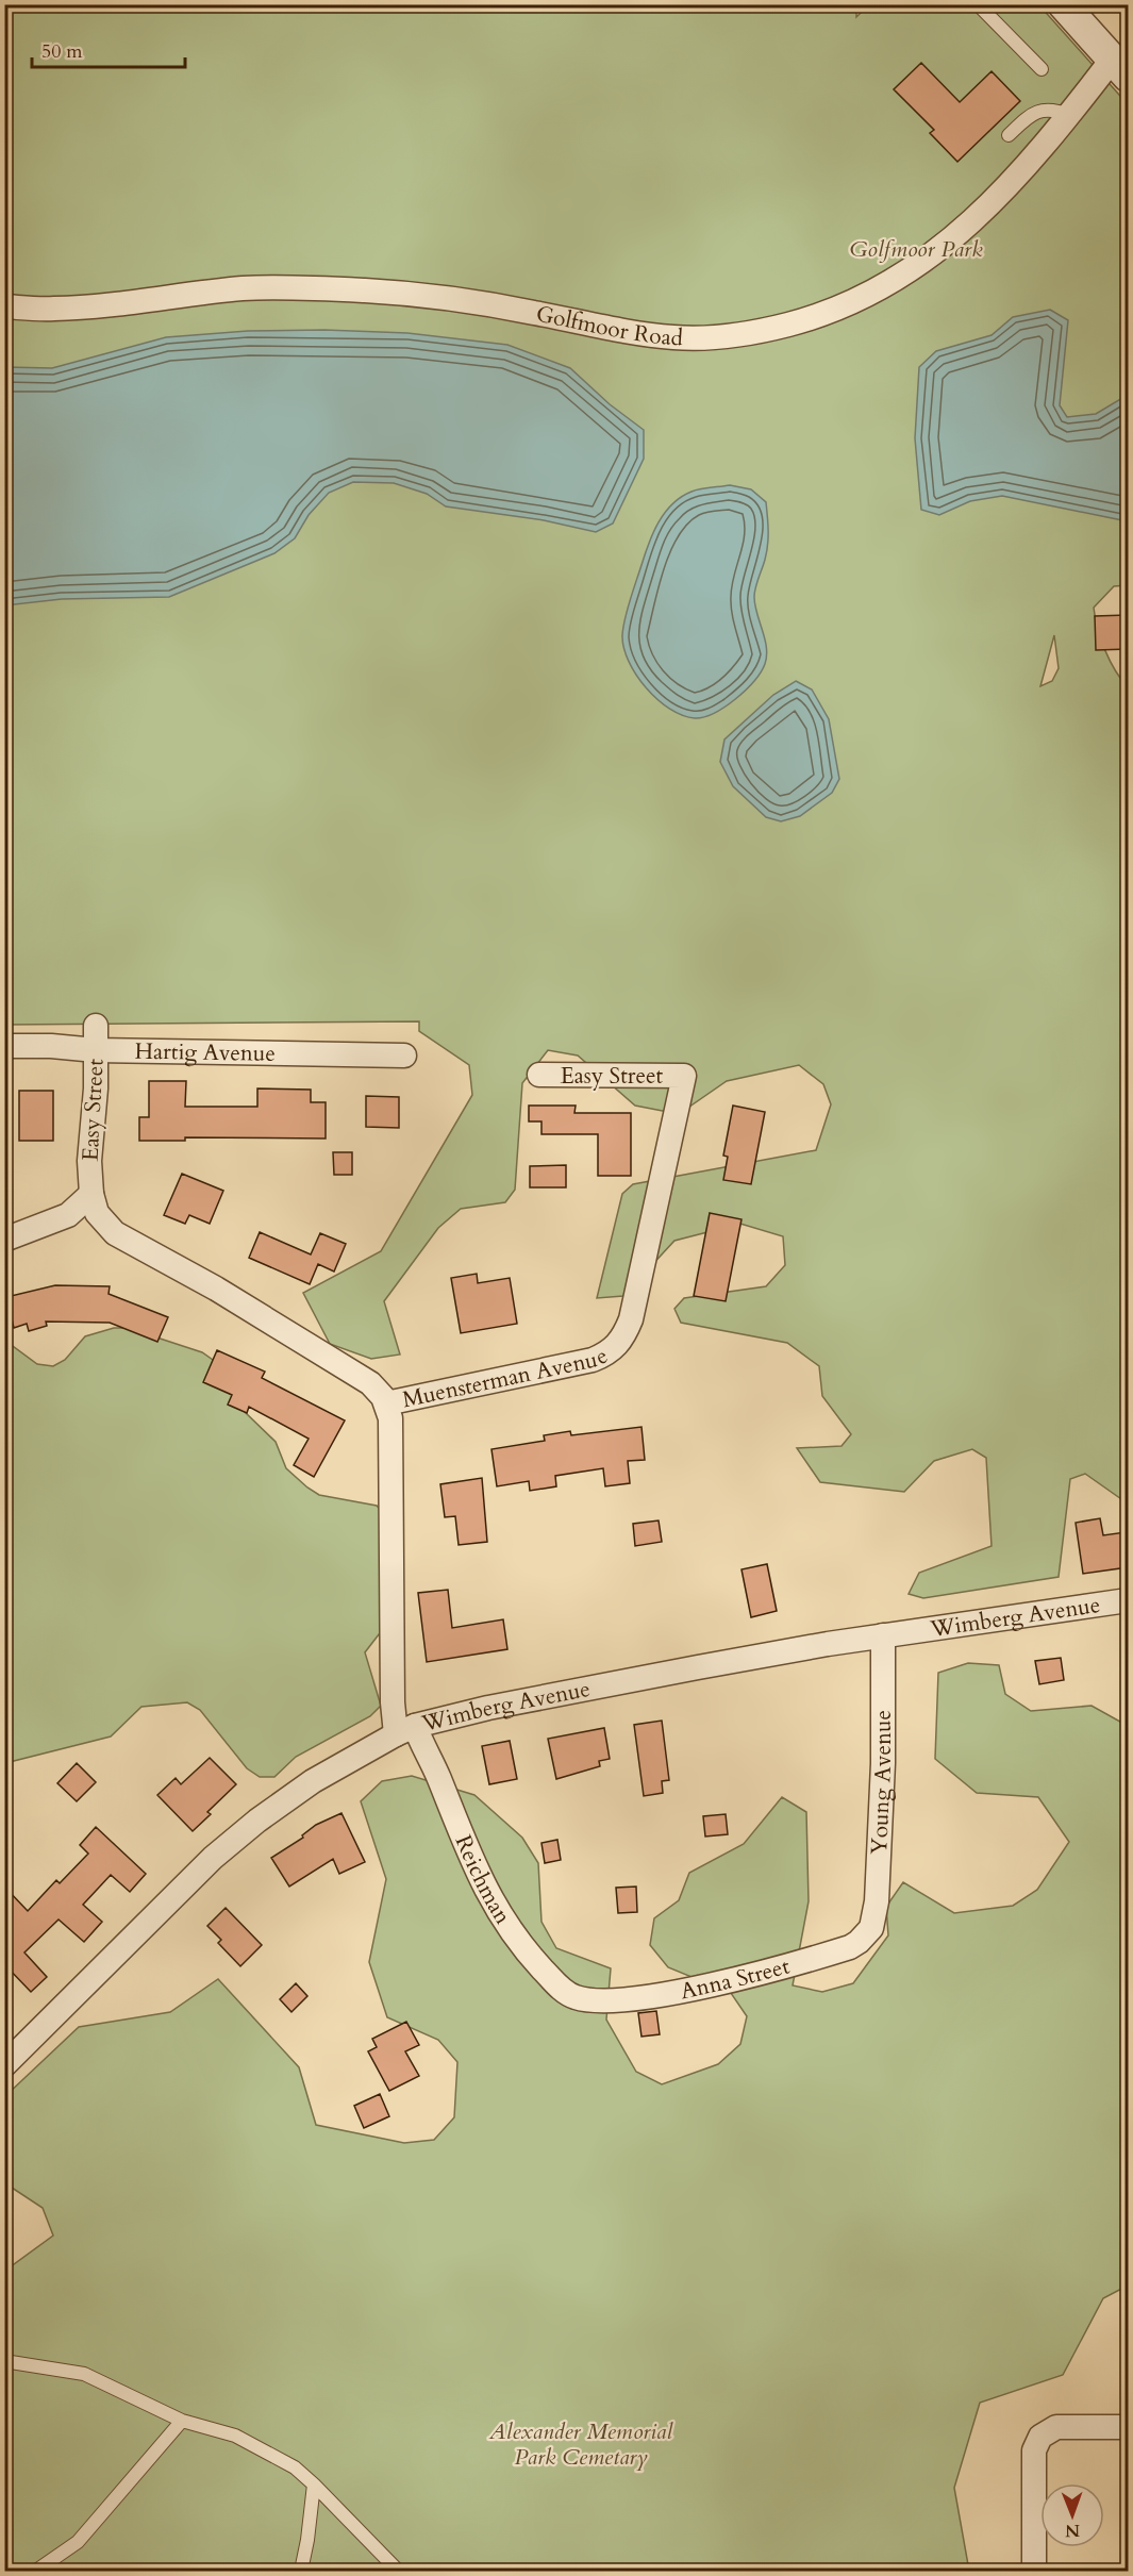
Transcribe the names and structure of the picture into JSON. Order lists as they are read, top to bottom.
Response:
{
  "streets": {
    "street": [
      "Golfmoor Road",
      "Hartig Avenue",
      "Easy Street",
      "Muensterman Avenue",
      "Wimberg Avenue",
      "Young Avenue",
      "Reichman",
      "Anna Street"
    ]
  },
  "crossings": [
    ["Hartig Avenue", "Easy Street"],
    ["Easy Street", "Muensterman Avenue"],
    ["Muensterman Avenue", "Reichman"],
    ["Wimberg Avenue", "Young Avenue"],
    ["Wimberg Avenue", "Reichman"],
    ["Young Avenue", "Anna Street"],
    ["Reichman", "Anna Street"]
  ],
  "parks": ["Golfmoor Park", "Alexander Memorial Park Cemetary"],
  "scale_bar": "50 m",
  "north": "bottom"
}
